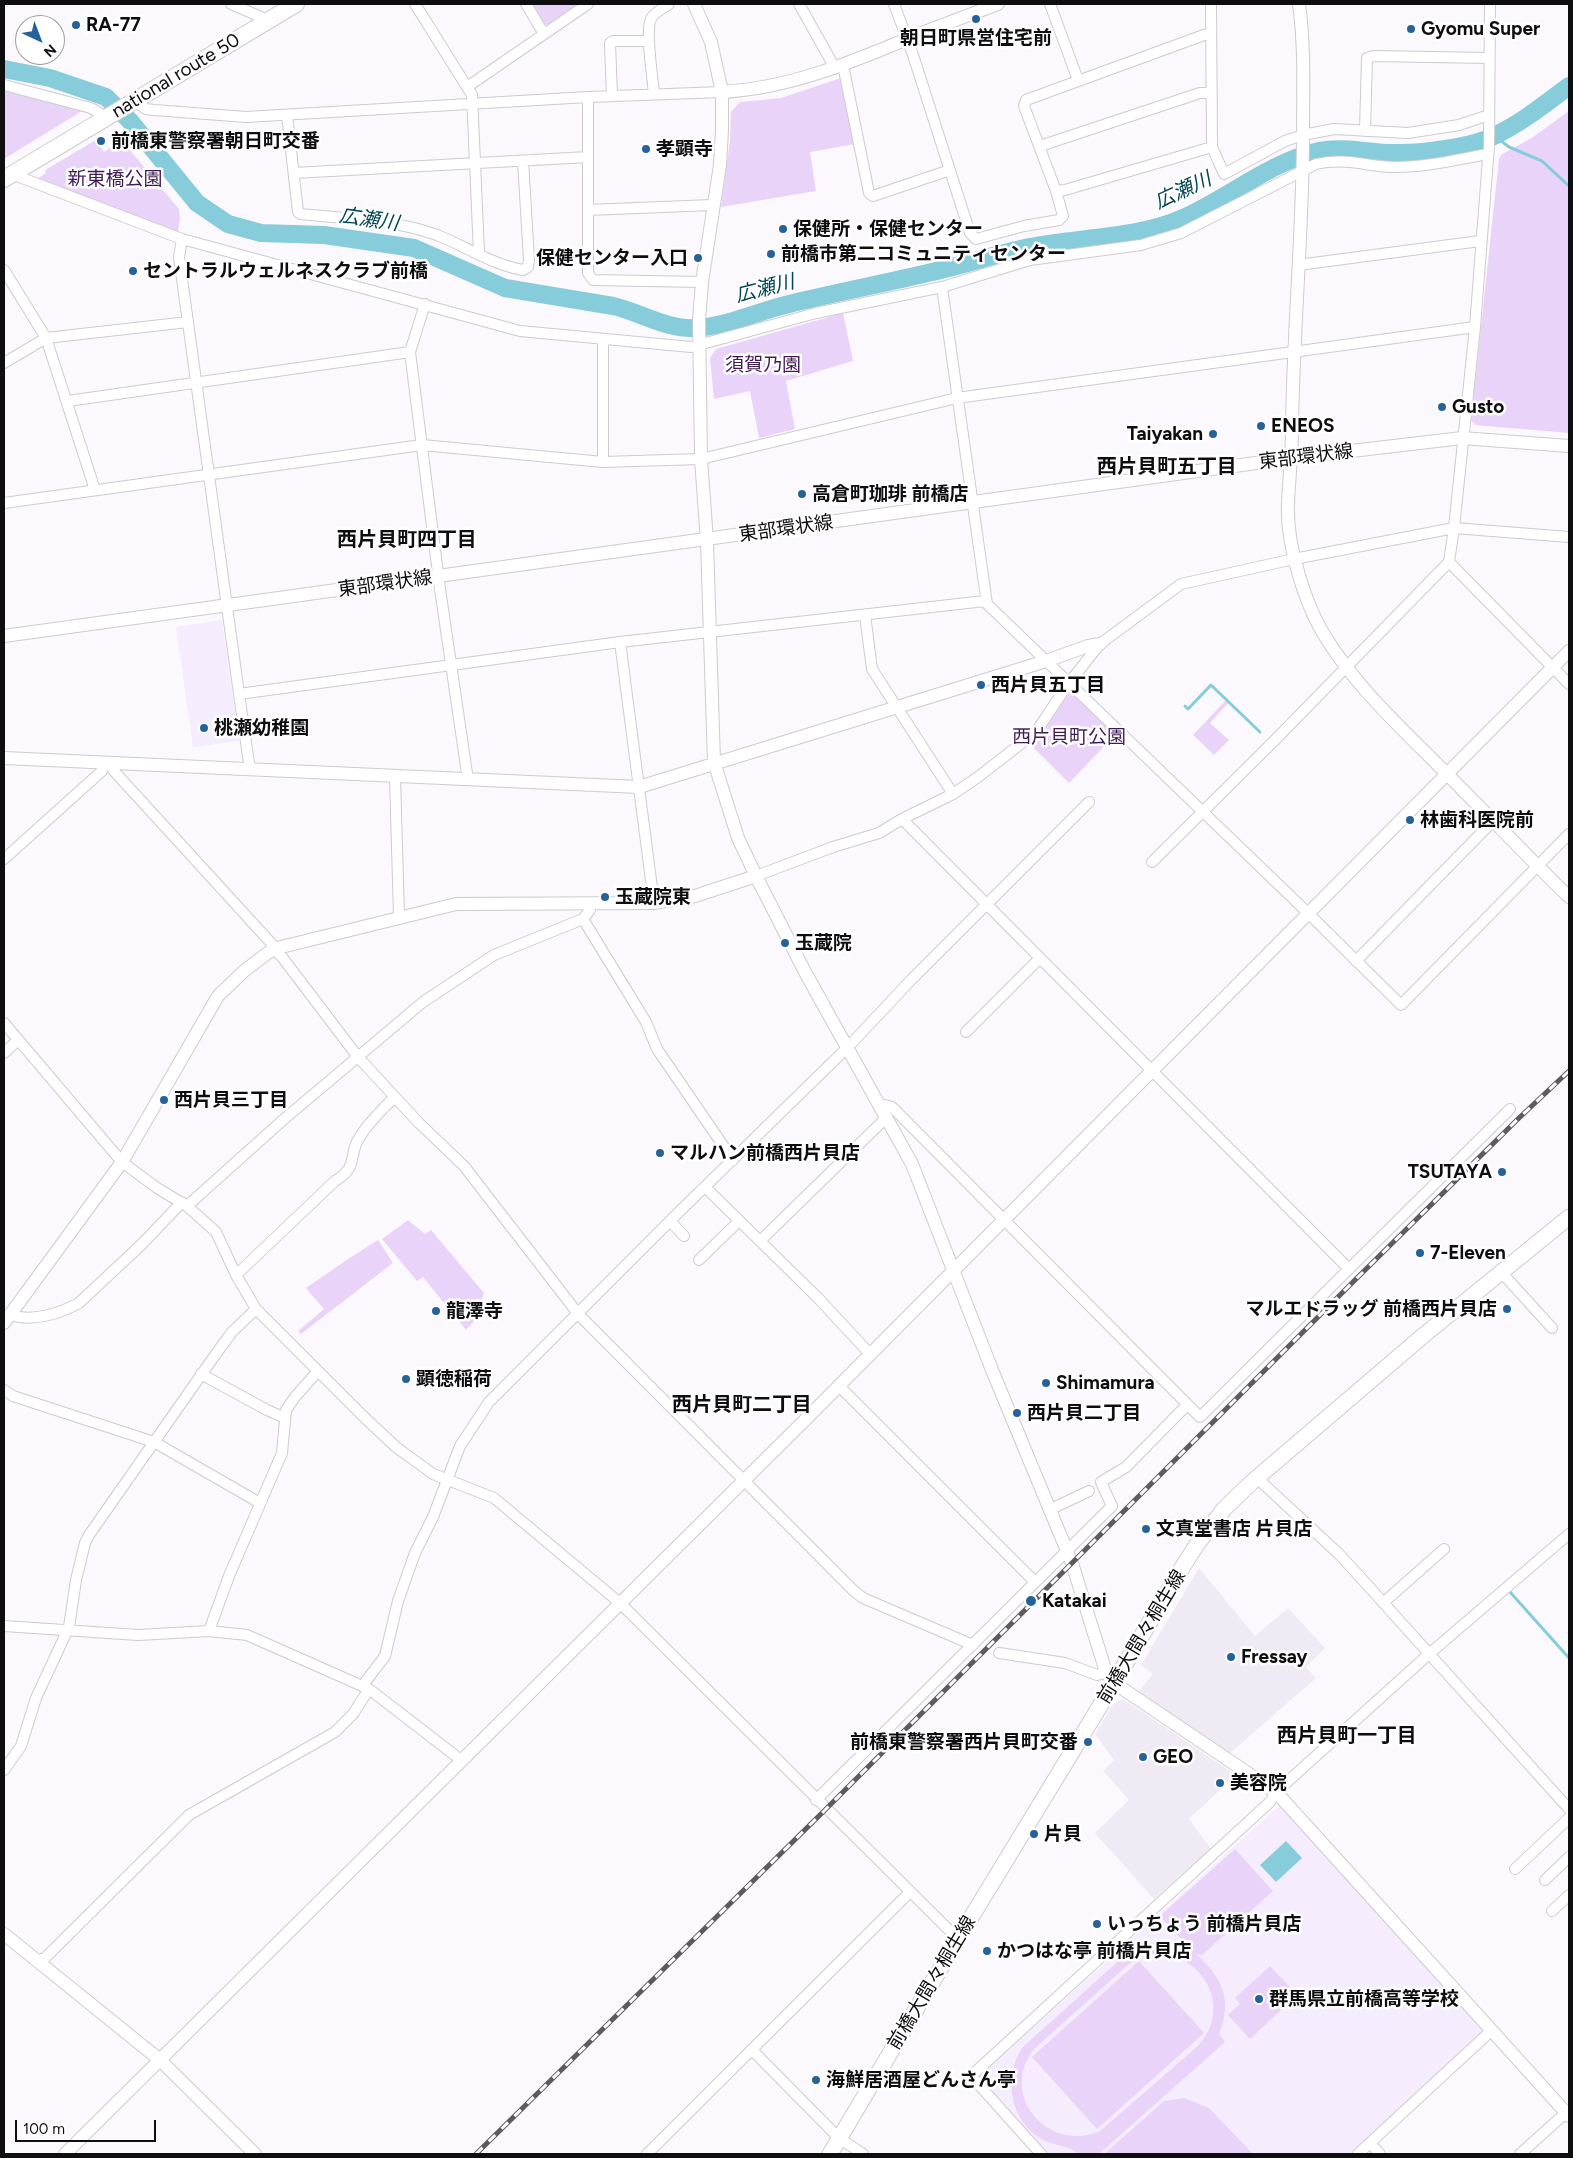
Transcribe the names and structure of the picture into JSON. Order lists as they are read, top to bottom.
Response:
{
  "streets": {
    "highway": ["national route 50"],
    "main road": ["前橋大間々桐生線"],
    "street": ["東部環状線"]
  },
  "districts": [
    "西片貝町五丁目",
    "西片貝町四丁目",
    "西片貝町二丁目",
    "西片貝町一丁目"
  ],
  "water": ["広瀬川"],
  "parks": ["新東橋公園", "須賀乃園", "西片貝町公園"],
  "places": [
    "朝日町県営住宅前",
    "RA-77",
    "Gyomu Super",
    "前橋東警察署朝日町交番",
    "孝顕寺",
    "保健所・保健センター",
    "前橋市第二コミュニティセンター",
    "保健センター入口",
    "セントラルウェルネスクラブ前橋",
    "Gusto",
    "ENEOS",
    "Taiyakan",
    "高倉町珈琲 前橋店",
    "西片貝五丁目",
    "桃瀬幼稚園",
    "林歯科医院前",
    "玉蔵院東",
    "玉蔵院",
    "西片貝三丁目",
    "マルハン前橋西片貝店",
    "TSUTAYA",
    "7-Eleven",
    "マルエドラッグ 前橋西片貝店",
    "龍澤寺",
    "顕徳稲荷",
    "Shimamura",
    "西片貝二丁目",
    "文真堂書店 片貝店",
    "Katakai",
    "Fressay",
    "前橋東警察署西片貝町交番",
    "GEO",
    "美容院",
    "片貝",
    "いっちょう 前橋片貝店",
    "かつはな亭 前橋片貝店",
    "群馬県立前橋高等学校",
    "海鮮居酒屋どんさん亭"
  ],
  "scale_bar": "100 m",
  "north": "bottom right"
}
